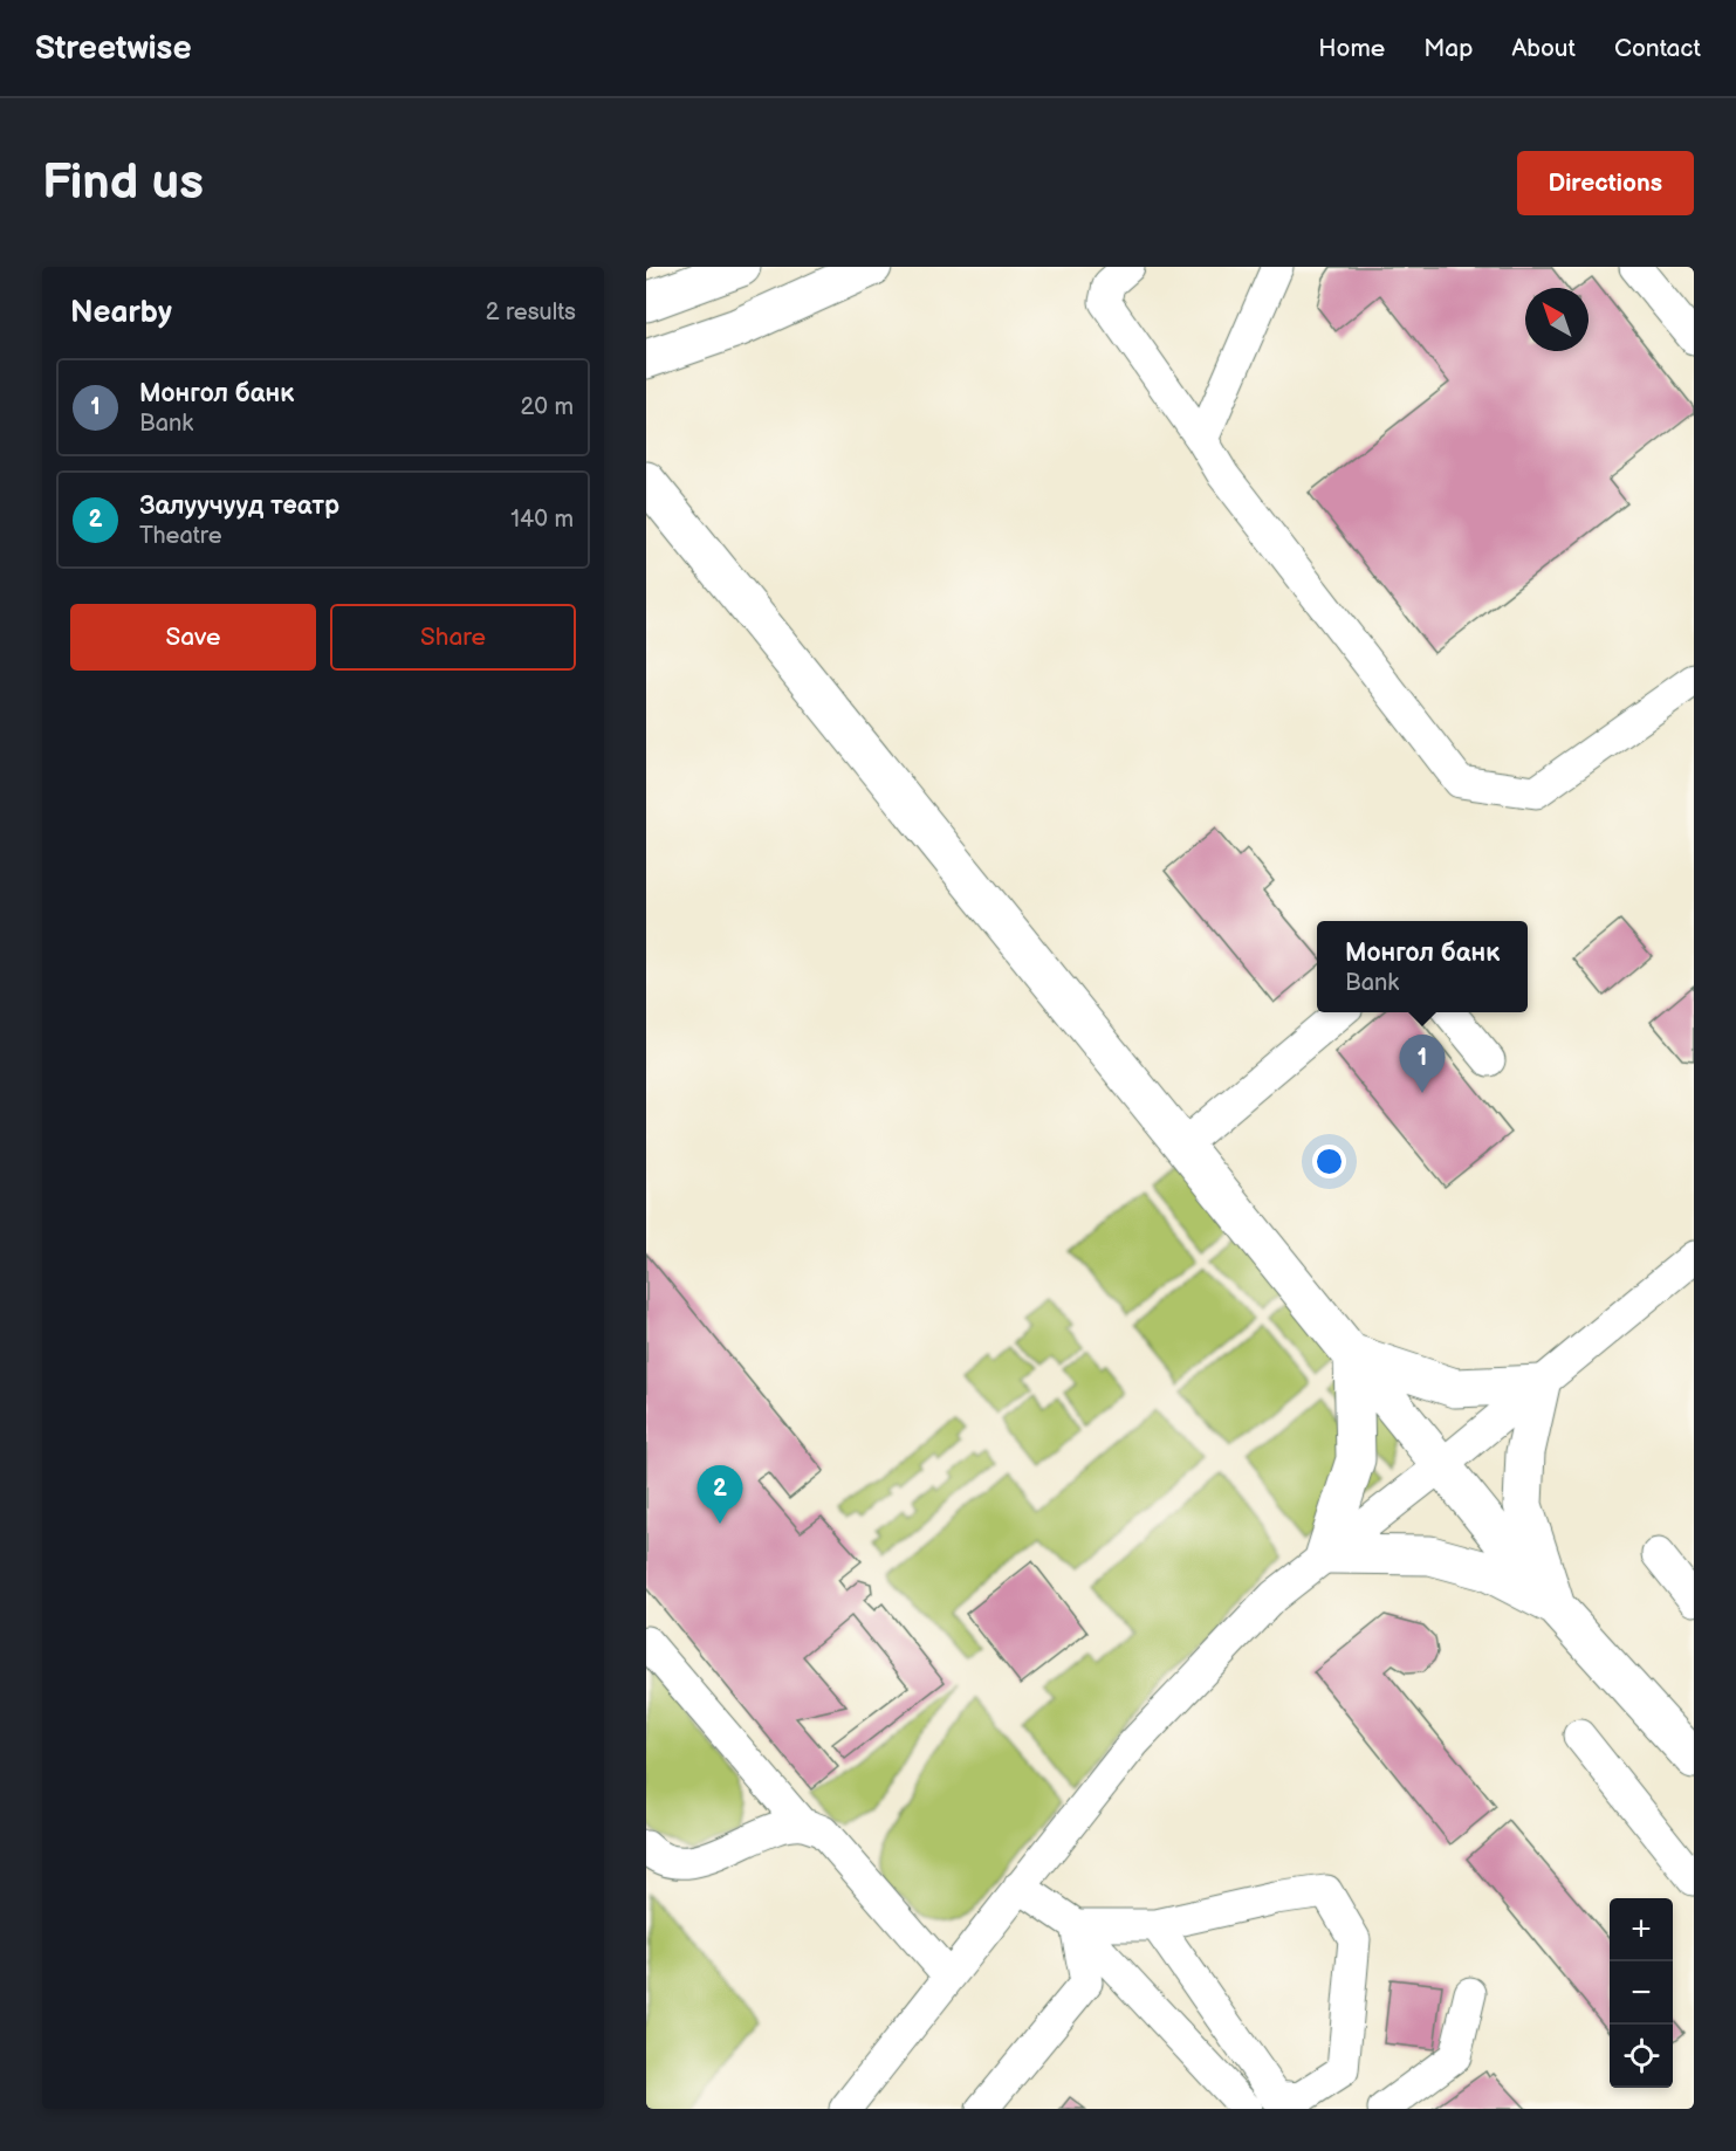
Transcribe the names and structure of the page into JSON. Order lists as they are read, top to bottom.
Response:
{
  "north": "top left",
  "page": {
    "header": "Streetwise",
    "nav": [
      "Home",
      "Map",
      "About",
      "Contact"
    ],
    "buttons": [
      "Directions",
      ["Save", "Share"]
    ],
    "title": "Find us",
    "heading": ["Nearby", "2 results"],
    "list": [
      {
        "mark": "1",
        "name": "Монгол банк",
        "note": "Bank",
        "value": "20 m"
      },
      {
        "mark": "2",
        "name": "Залуучууд театр",
        "note": "Theatre",
        "value": "140 m"
      }
    ],
    "popup": ["Монгол банк", "Bank"],
    "pins": ["1", "2"],
    "map_buttons": ["+", "−"]
  }
}
